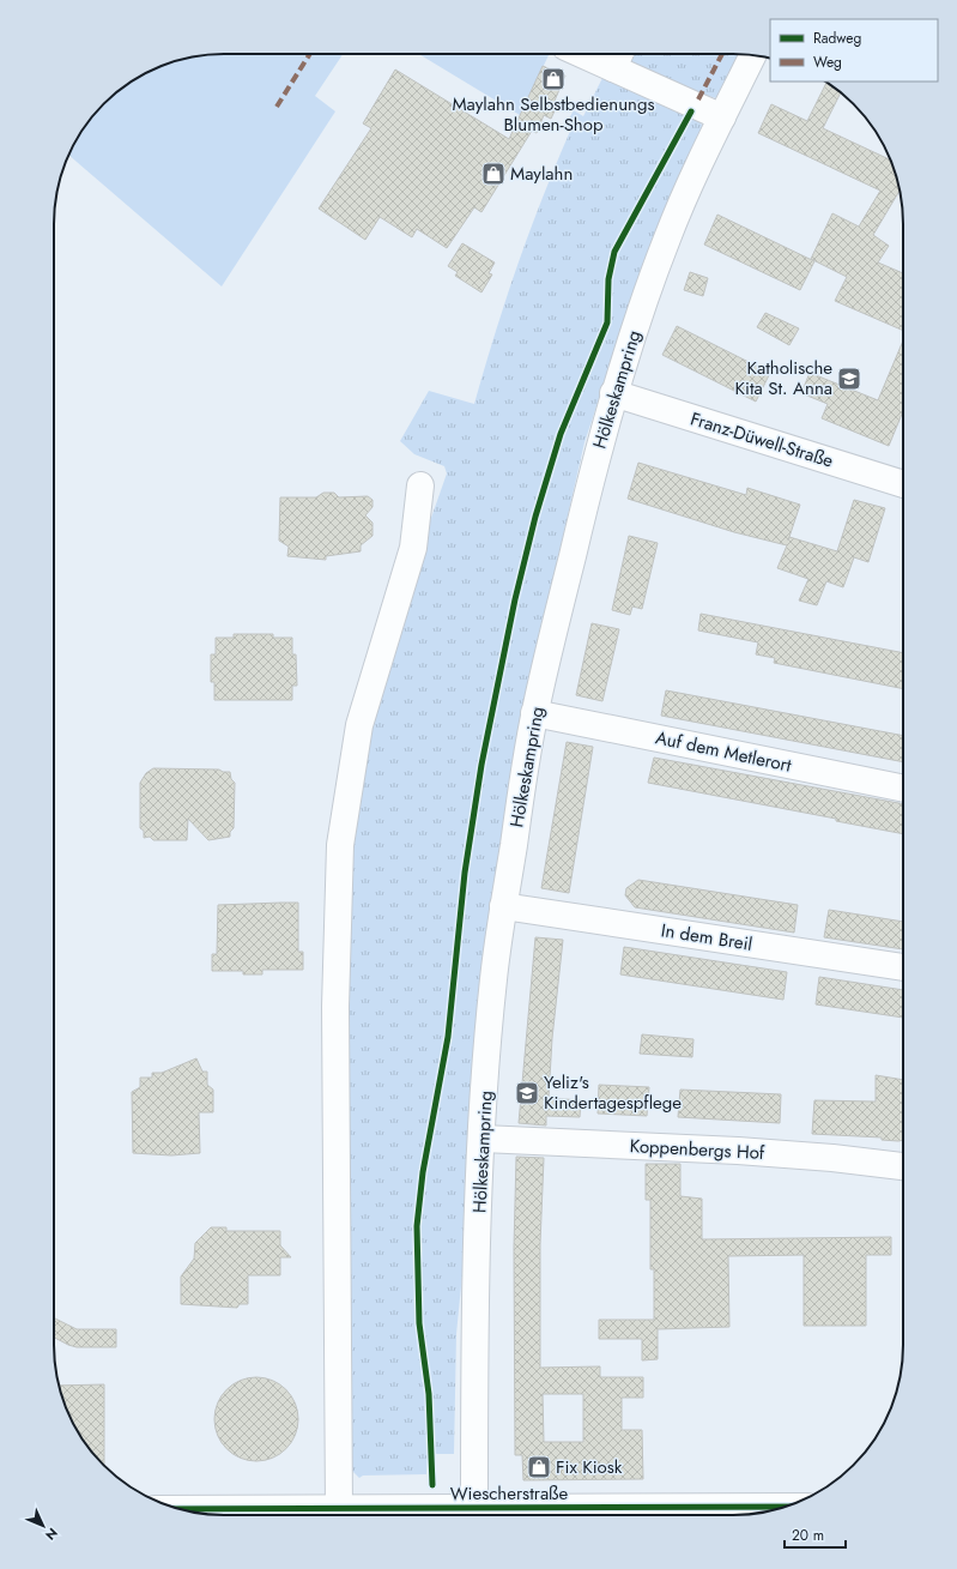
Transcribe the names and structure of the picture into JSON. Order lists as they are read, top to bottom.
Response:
{
  "streets": {
    "street": [
      "Hölkeskampring",
      "Franz-Düwell-Straße",
      "Auf dem Metlerort",
      "In dem Breil",
      "Koppenbergs Hof",
      "Wiescherstraße"
    ]
  },
  "crossings": [
    ["Hölkeskampring", "Franz-Düwell-Straße"],
    ["Hölkeskampring", "Auf dem Metlerort"],
    ["Hölkeskampring", "In dem Breil"],
    ["Hölkeskampring", "Koppenbergs Hof"],
    ["Hölkeskampring", "Wiescherstraße"]
  ],
  "places": {
    "shop": ["Maylahn Selbstbedienungs Blumen-Shop", "Maylahn", "Fix Kiosk"],
    "school or university": ["Katholische Kita St. Anna", "Yeliz's Kindertagespflege"]
  },
  "legend": ["Radweg", "Weg"],
  "scale_bar": "20 m",
  "north": "bottom right"
}
